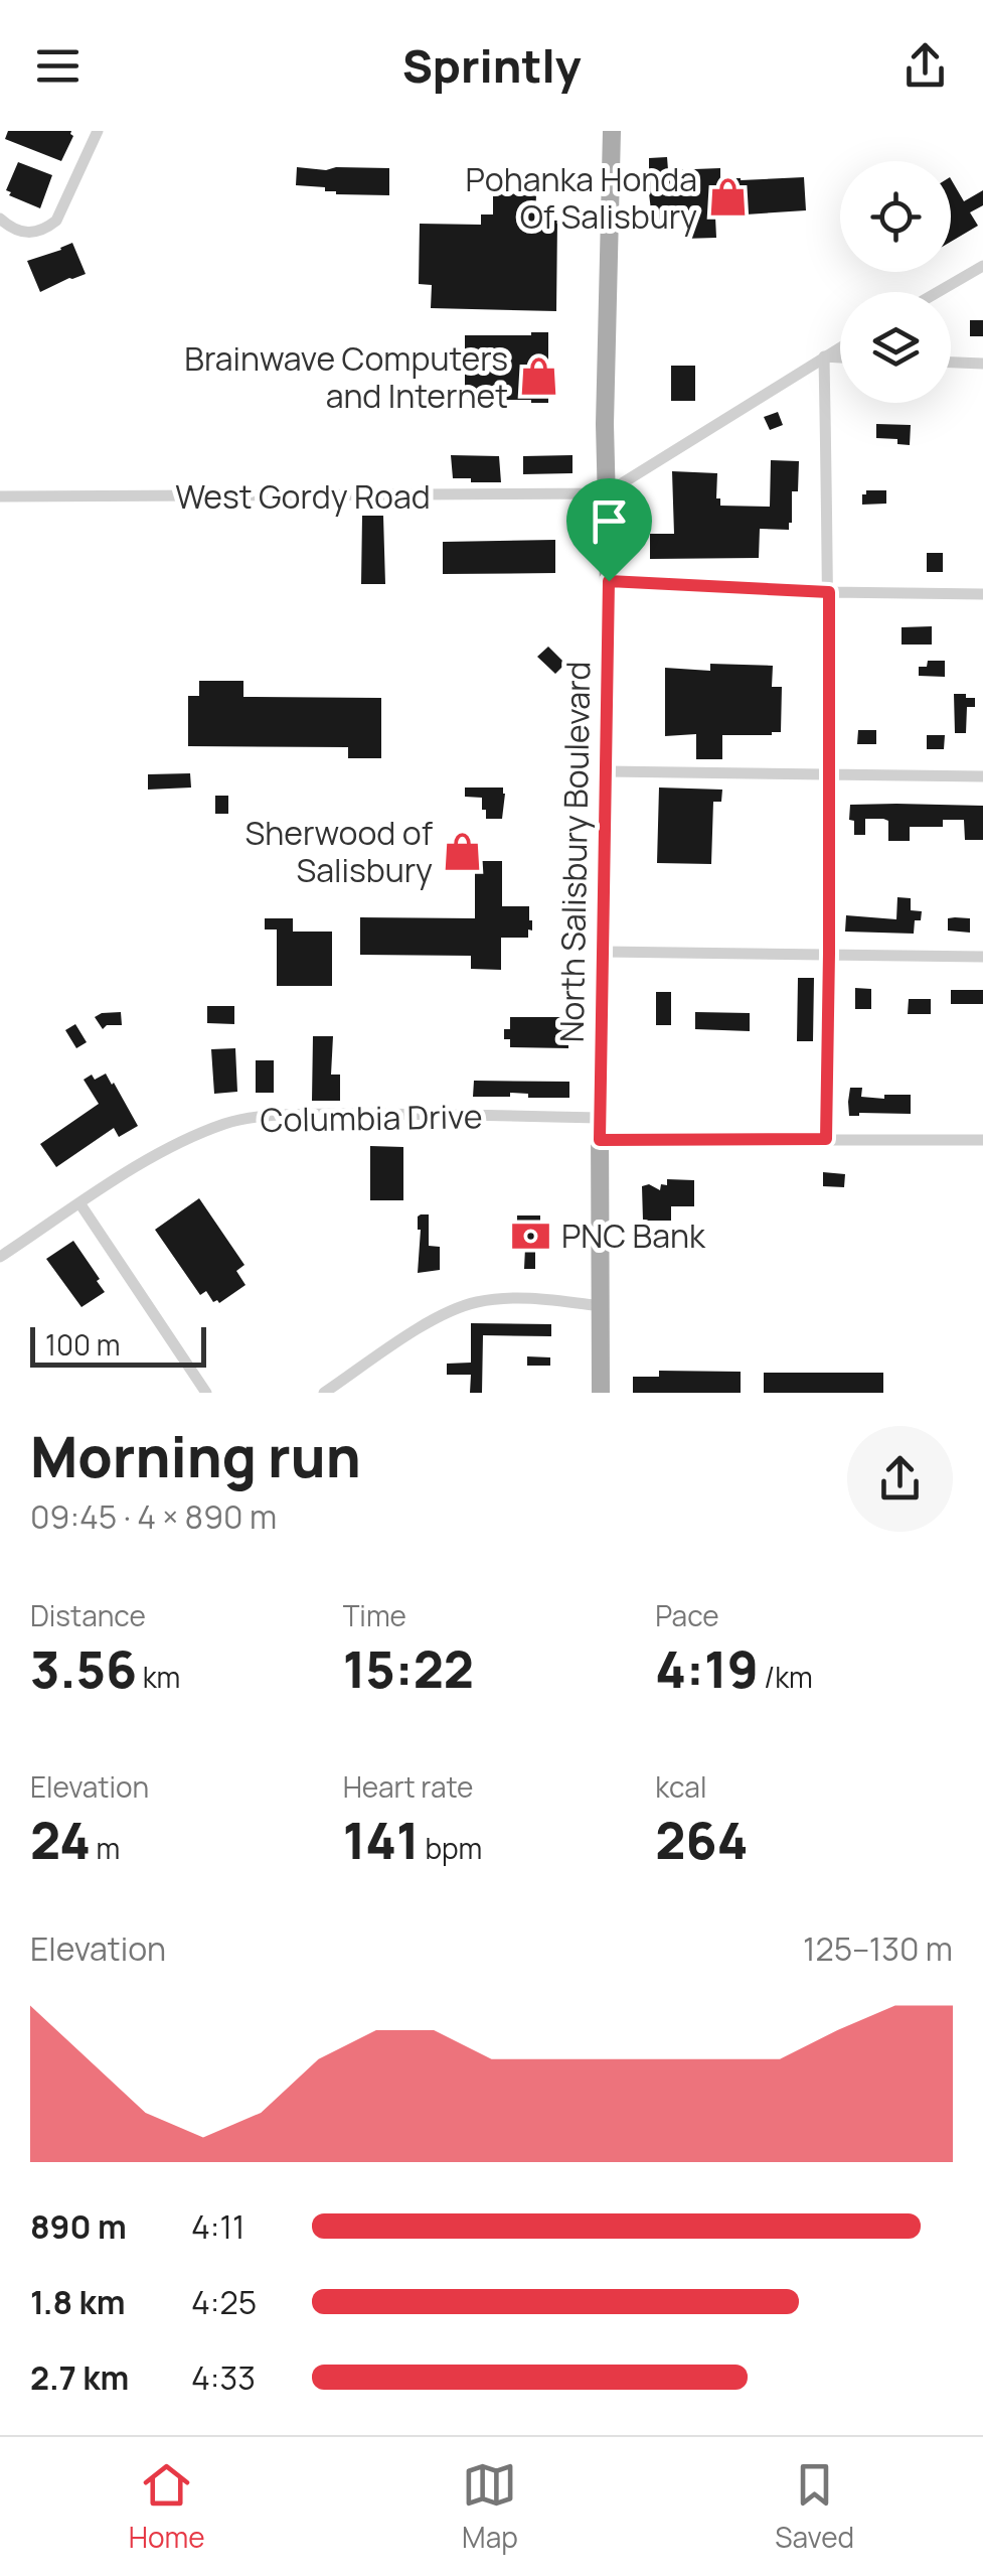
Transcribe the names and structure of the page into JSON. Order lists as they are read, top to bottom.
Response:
{
  "streets": {
    "main road": ["North Salisbury Boulevard"],
    "street": ["West Gordy Road", "Columbia Drive"]
  },
  "crossings": [
    ["West Gordy Road", "North Salisbury Boulevard"],
    ["North Salisbury Boulevard", "Columbia Drive"]
  ],
  "places": {
    "shop": ["Pohanka Honda Of Salisbury", "Brainwave Computers and Internet", "Sherwood of Salisbury"],
    "bank": ["PNC Bank"]
  },
  "scale_bar": "100 m",
  "page": {
    "header": "Sprintly",
    "scale": "100 m",
    "heading": ["Morning run", "09:45 · 4 × 890 m"],
    "stats": [
      ["Distance", "3.56 km"],
      ["Time", "15:22"],
      ["Pace", "4:19 /km"],
      ["Elevation", "24 m"],
      ["Heart rate", "141 bpm"],
      ["kcal", "264"]
    ],
    "chart": ["Elevation", "125–130 m"],
    "list": [
      {
        "name": "890 m",
        "note": "4:11"
      },
      {
        "name": "1.8 km",
        "note": "4:25"
      },
      {
        "name": "2.7 km",
        "note": "4:33"
      }
    ],
    "tabs": ["Home", "Map", "Saved"]
  }
}
